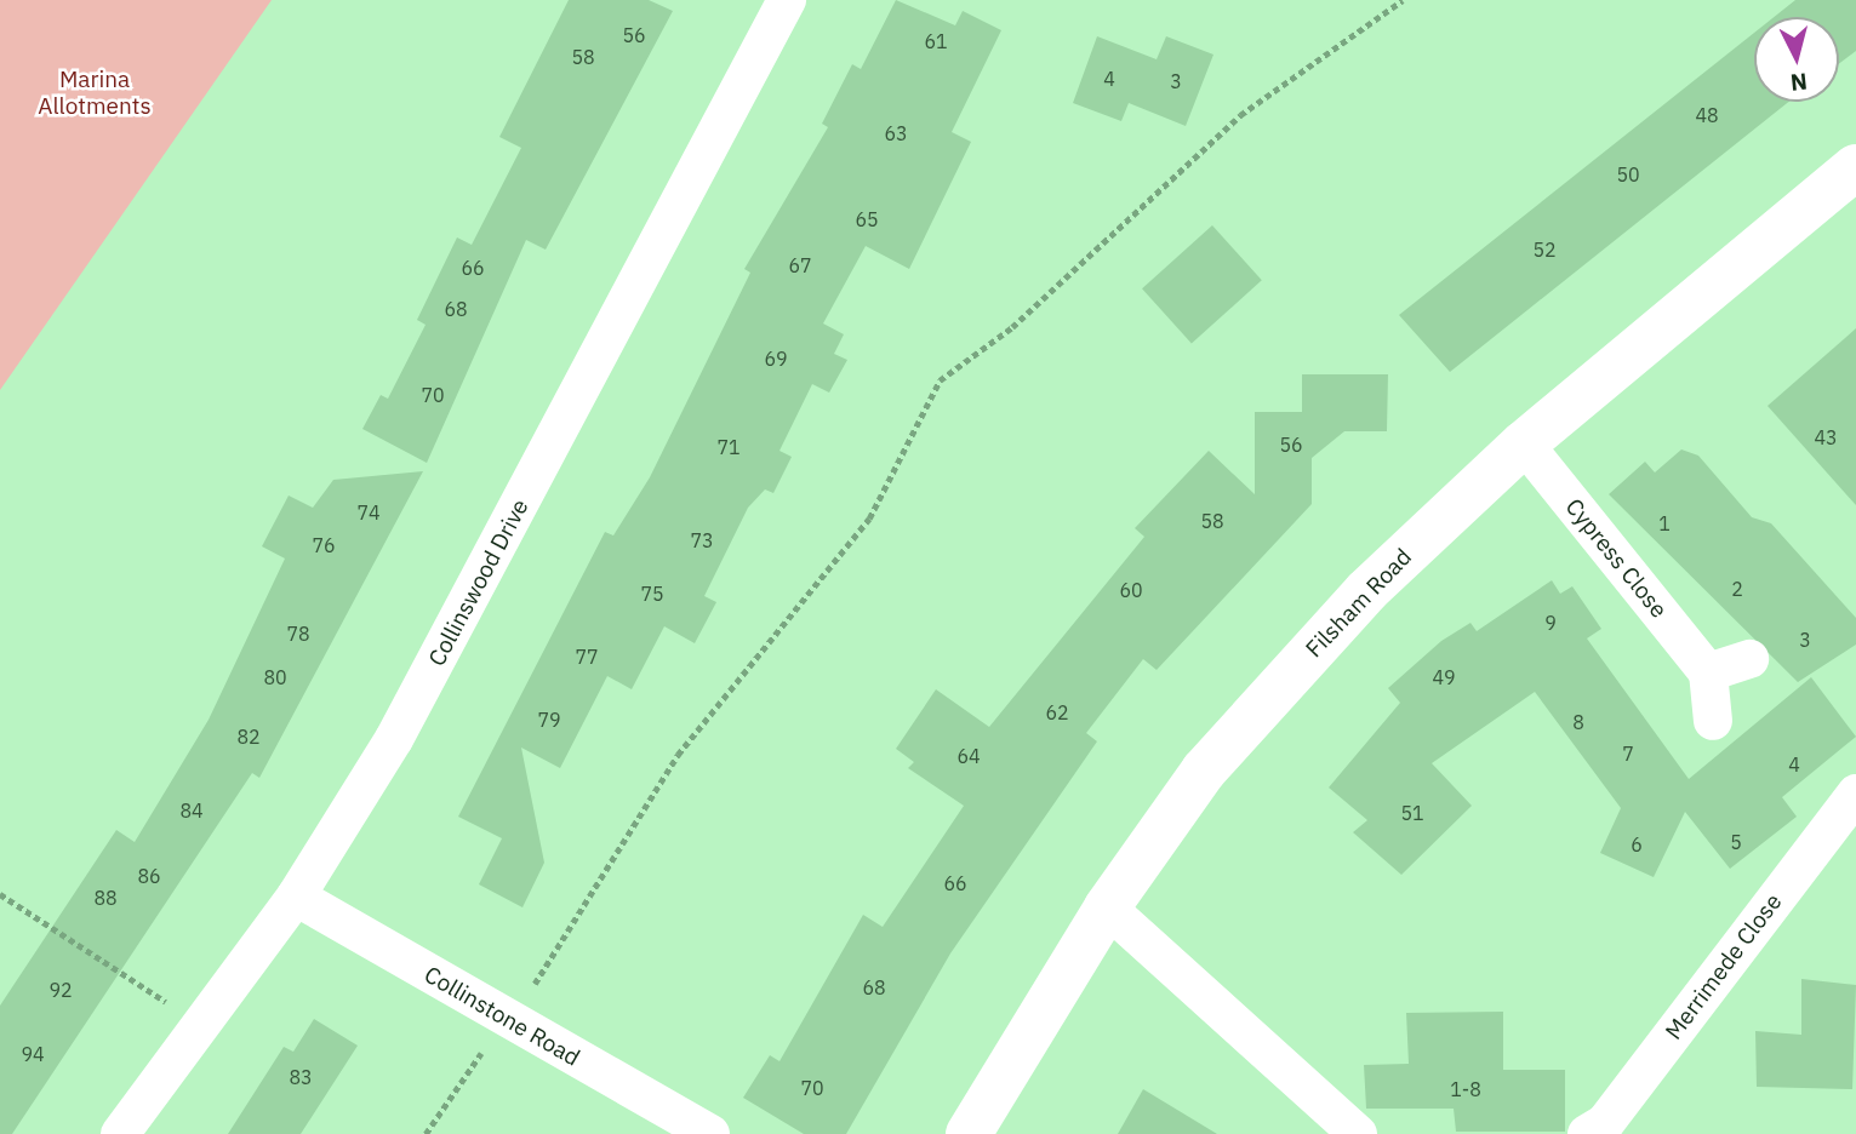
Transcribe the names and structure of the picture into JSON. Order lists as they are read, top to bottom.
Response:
{
  "streets": {
    "street": [
      "Cypress Close",
      "Collinswood Drive",
      "Filsham Road",
      "Merrimede Close",
      "Collinstone Road"
    ]
  },
  "crossings": [
    ["Cypress Close", "Filsham Road"],
    ["Collinswood Drive", "Collinstone Road"]
  ],
  "parks": ["Marina Allotments"],
  "house_numbers": [
    "56",
    "61",
    "58",
    "4",
    "3",
    "48",
    "63",
    "50",
    "65",
    "52",
    "67",
    "66",
    "68",
    "69",
    "70",
    "43",
    "56",
    "71",
    "74",
    "58",
    "1",
    "73",
    "76",
    "2",
    "60",
    "75",
    "9",
    "78",
    "3",
    "77",
    "80",
    "49",
    "62",
    "79",
    "8",
    "82",
    "7",
    "64",
    "4",
    "84",
    "51",
    "5",
    "6",
    "86",
    "66",
    "88",
    "68",
    "92",
    "94",
    "83",
    "70",
    "1-8"
  ],
  "north": "bottom"
}
